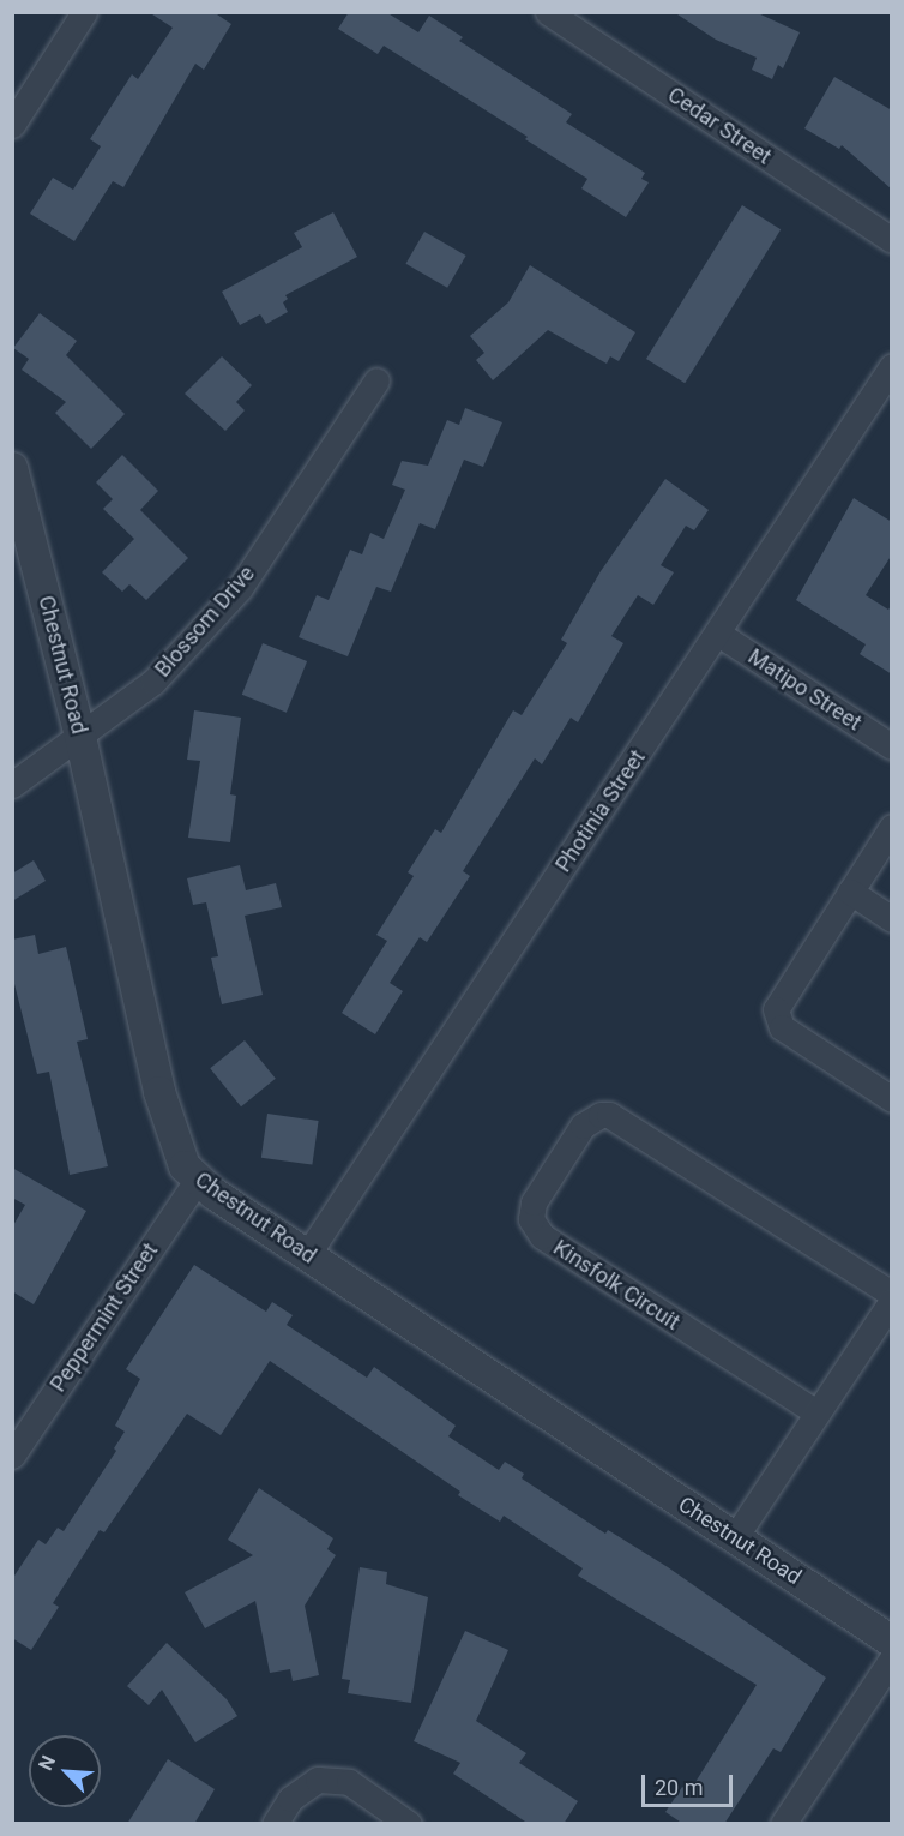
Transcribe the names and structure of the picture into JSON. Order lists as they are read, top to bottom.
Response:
{
  "streets": {
    "street": [
      "Cedar Street",
      "Blossom Drive",
      "Chestnut Road",
      "Matipo Street",
      "Photinia Street",
      "Kinsfolk Circuit",
      "Peppermint Street"
    ]
  },
  "crossings": [
    ["Blossom Drive", "Chestnut Road"],
    ["Chestnut Road", "Photinia Street"],
    ["Chestnut Road", "Peppermint Street"],
    ["Matipo Street", "Photinia Street"]
  ],
  "scale_bar": "20 m",
  "north": "top left"
}
